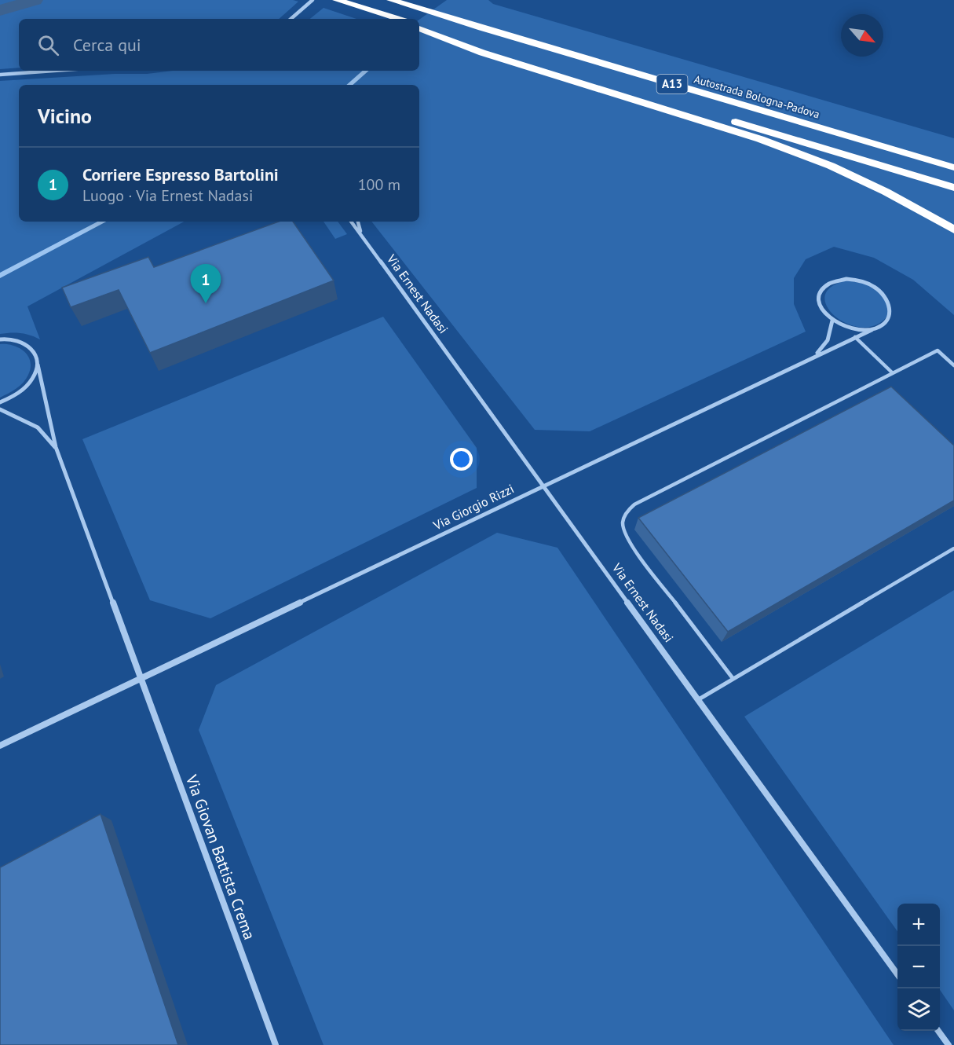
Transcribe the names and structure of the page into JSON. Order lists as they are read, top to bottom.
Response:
{
  "streets": {
    "highway": ["A13", "Autostrada Bologna-Padova"],
    "street": ["Via Ernest Nadasi", "Via Giorgio Rizzi", "Via Giovan Battista Crema"]
  },
  "crossings": [
    ["A13", "Autostrada Bologna-Padova"],
    ["Via Ernest Nadasi", "Via Giorgio Rizzi"],
    ["Via Giorgio Rizzi", "Via Giovan Battista Crema"]
  ],
  "north": "bottom right",
  "page": {
    "search": "Cerca qui",
    "heading": "Vicino",
    "list": [
      {
        "mark": "1",
        "name": "Corriere Espresso Bartolini",
        "note": "Luogo · Via Ernest Nadasi",
        "value": "100 m"
      }
    ],
    "pins": "1",
    "map_buttons": ["+", "−"]
  }
}
